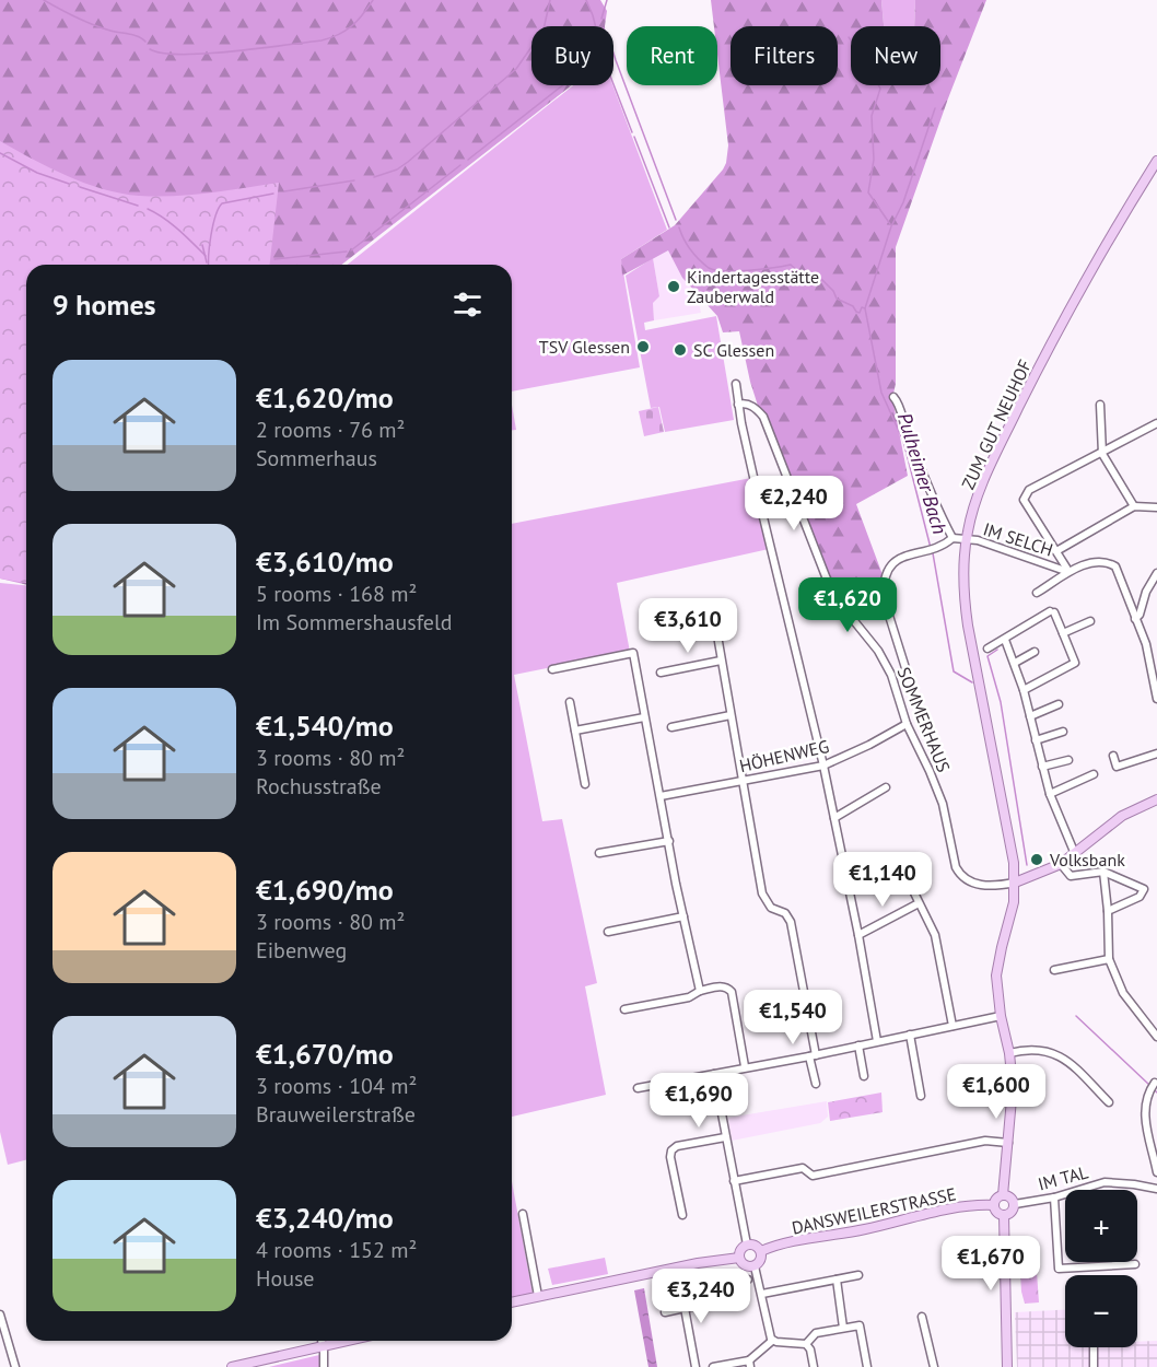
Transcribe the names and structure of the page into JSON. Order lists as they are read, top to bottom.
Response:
{
  "streets": {
    "main road": ["ZUM GUT NEUHOF", "DANSWEILERSTRASSE"],
    "street": [
      "IM SELCH",
      "SOMMERHAUS",
      "HÖHENWEG",
      "IM TAL"
    ]
  },
  "crossings": [
    ["ZUM GUT NEUHOF", "IM SELCH"],
    ["ZUM GUT NEUHOF", "SOMMERHAUS"],
    ["ZUM GUT NEUHOF", "IM TAL"],
    ["ZUM GUT NEUHOF", "DANSWEILERSTRASSE"],
    ["SOMMERHAUS", "HÖHENWEG"],
    ["IM TAL", "DANSWEILERSTRASSE"]
  ],
  "water": ["Pulheimer Bach"],
  "places": [
    "Kindertagesstätte Zauberwald",
    "TSV Glessen",
    "SC Glessen",
    "Volksbank"
  ],
  "page": {
    "chip": [
      "Buy",
      "Rent",
      "Filters",
      "New"
    ],
    "heading": "9 homes",
    "list": [
      {
        "name": "€1,620/mo",
        "note": "2 rooms · 76 m² · Sommerhaus"
      },
      {
        "name": "€3,610/mo",
        "note": "5 rooms · 168 m² · Im Sommershausfeld"
      },
      {
        "name": "€1,540/mo",
        "note": "3 rooms · 80 m² · Rochusstraße"
      },
      {
        "name": "€1,690/mo",
        "note": "3 rooms · 80 m² · Eibenweg"
      },
      {
        "name": "€1,670/mo",
        "note": "3 rooms · 104 m² · Brauweilerstraße"
      },
      {
        "name": "€3,240/mo",
        "note": "4 rooms · 152 m² · House"
      }
    ],
    "price": [
      "€2,240",
      "€1,620",
      "€3,610",
      "€1,140",
      "€1,540",
      "€1,600",
      "€1,690",
      "€1,670",
      "€3,240"
    ],
    "map_buttons": ["+", "−"]
  }
}
